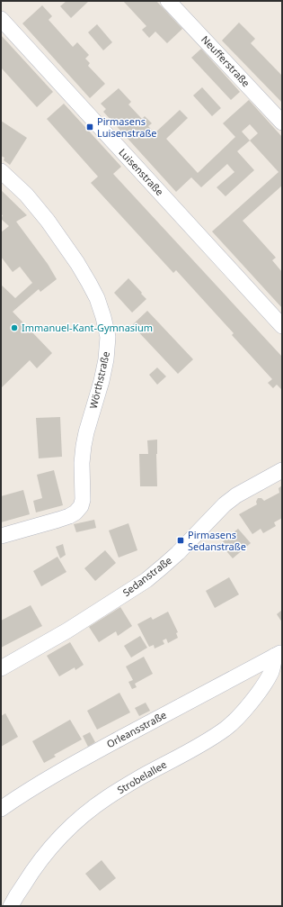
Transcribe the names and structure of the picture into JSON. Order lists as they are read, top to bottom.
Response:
{
  "streets": {
    "street": [
      "Neufferstraße",
      "Luisenstraße",
      "Wörthstraße",
      "Sedanstraße",
      "Orleansstraße",
      "Strobelallee"
    ]
  },
  "crossings": [
    ["Orleansstraße", "Strobelallee"]
  ],
  "places": {
    "transit": ["Pirmasens Luisenstraße", "Pirmasens Sedanstraße"],
    "other": ["Immanuel-Kant-Gymnasium"]
  }
}
